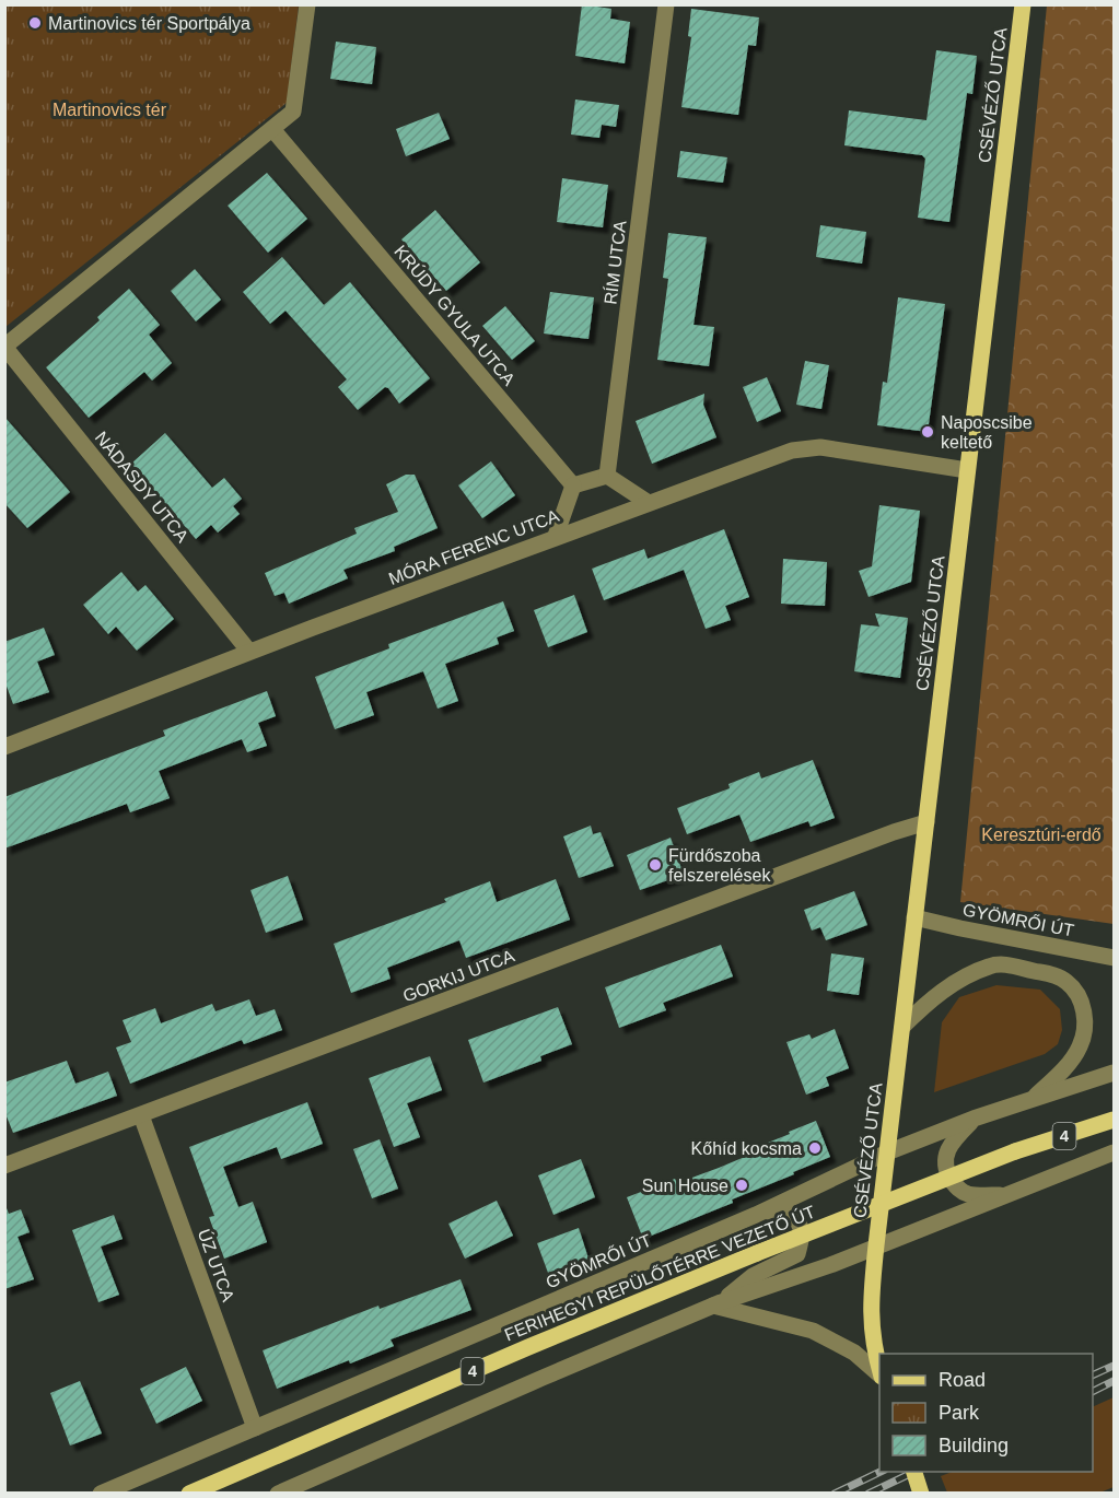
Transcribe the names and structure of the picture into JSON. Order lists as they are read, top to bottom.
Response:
{
  "streets": {
    "main road": ["CSÉVÉZŐ UTCA", "4", "FERIHEGYI REPÜLŐTÉRRE VEZETŐ ÚT"],
    "street": [
      "RÍM UTCA",
      "KRÚDY GYULA UTCA",
      "NÁDASDY UTCA",
      "MÓRA FERENC UTCA",
      "GYÖMRŐI ÚT",
      "GORKIJ UTCA",
      "ÚZ UTCA"
    ]
  },
  "crossings": [
    ["CSÉVÉZŐ UTCA", "MÓRA FERENC UTCA"],
    ["CSÉVÉZŐ UTCA", "GYÖMRŐI ÚT"],
    ["CSÉVÉZŐ UTCA", "GORKIJ UTCA"],
    ["RÍM UTCA", "MÓRA FERENC UTCA"],
    ["KRÚDY GYULA UTCA", "MÓRA FERENC UTCA"],
    ["NÁDASDY UTCA", "MÓRA FERENC UTCA"],
    ["GYÖMRŐI ÚT", "ÚZ UTCA"],
    ["GORKIJ UTCA", "ÚZ UTCA"]
  ],
  "parks": ["Martinovics tér", "Keresztúri-erdő"],
  "places": [
    "Martinovics tér Sportpálya",
    "Naposcsibe keltető",
    "Fürdőszoba felszerelések",
    "Kőhíd kocsma",
    "Sun House"
  ],
  "legend": ["Road", "Park", "Building"]
}
